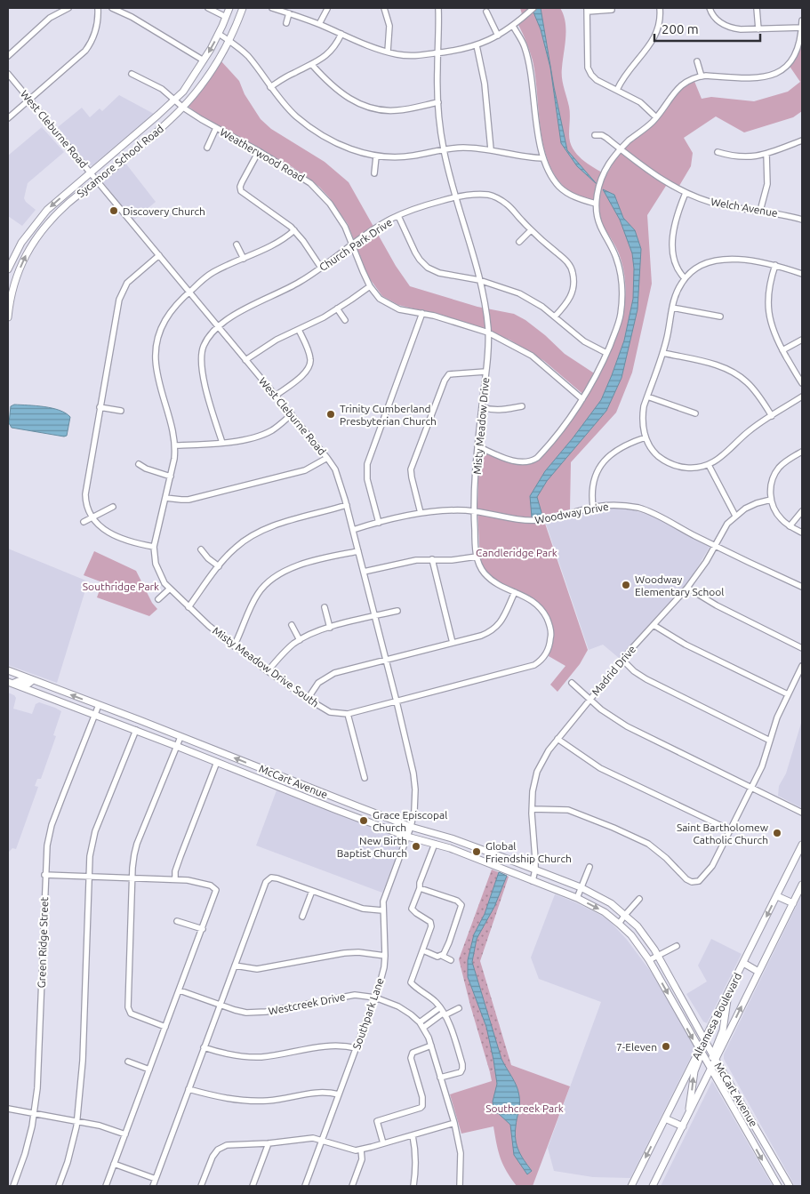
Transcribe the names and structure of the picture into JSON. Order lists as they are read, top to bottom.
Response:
{
  "streets": {
    "main road": ["Sycamore School Road", "McCart Avenue", "Altamesa Boulevard"],
    "street": [
      "West Cleburne Road",
      "Weatherwood Road",
      "Welch Avenue",
      "Church Park Drive",
      "Misty Meadow Drive",
      "Woodway Drive",
      "Misty Meadow Drive South",
      "Madrid Drive",
      "Green Ridge Street",
      "Westcreek Drive",
      "Southpark Lane"
    ]
  },
  "crossings": [
    ["West Cleburne Road", "Sycamore School Road"],
    ["West Cleburne Road", "Church Park Drive"],
    ["West Cleburne Road", "Misty Meadow Drive"],
    ["West Cleburne Road", "Woodway Drive"],
    ["West Cleburne Road", "Misty Meadow Drive South"],
    ["West Cleburne Road", "McCart Avenue"],
    ["West Cleburne Road", "Southpark Lane"],
    ["Weatherwood Road", "Sycamore School Road"],
    ["Weatherwood Road", "Church Park Drive"],
    ["Weatherwood Road", "Misty Meadow Drive"],
    ["Church Park Drive", "Misty Meadow Drive"],
    ["Misty Meadow Drive", "Woodway Drive"],
    ["Misty Meadow Drive", "Misty Meadow Drive South"],
    ["Woodway Drive", "Madrid Drive"],
    ["Madrid Drive", "McCart Avenue"],
    ["McCart Avenue", "Green Ridge Street"],
    ["McCart Avenue", "Southpark Lane"],
    ["McCart Avenue", "Altamesa Boulevard"],
    ["Westcreek Drive", "Southpark Lane"]
  ],
  "parks": ["Candleridge Park", "Southridge Park", "Southcreek Park"],
  "places": [
    "Discovery Church",
    "Trinity Cumberland Presbyterian Church",
    "Woodway Elementary School",
    "Grace Episcopal Church",
    "Saint Bartholomew Catholic Church",
    "New Birth Baptist Church",
    "Global Friendship Church",
    "7-Eleven"
  ],
  "scale_bar": "200 m"
}
